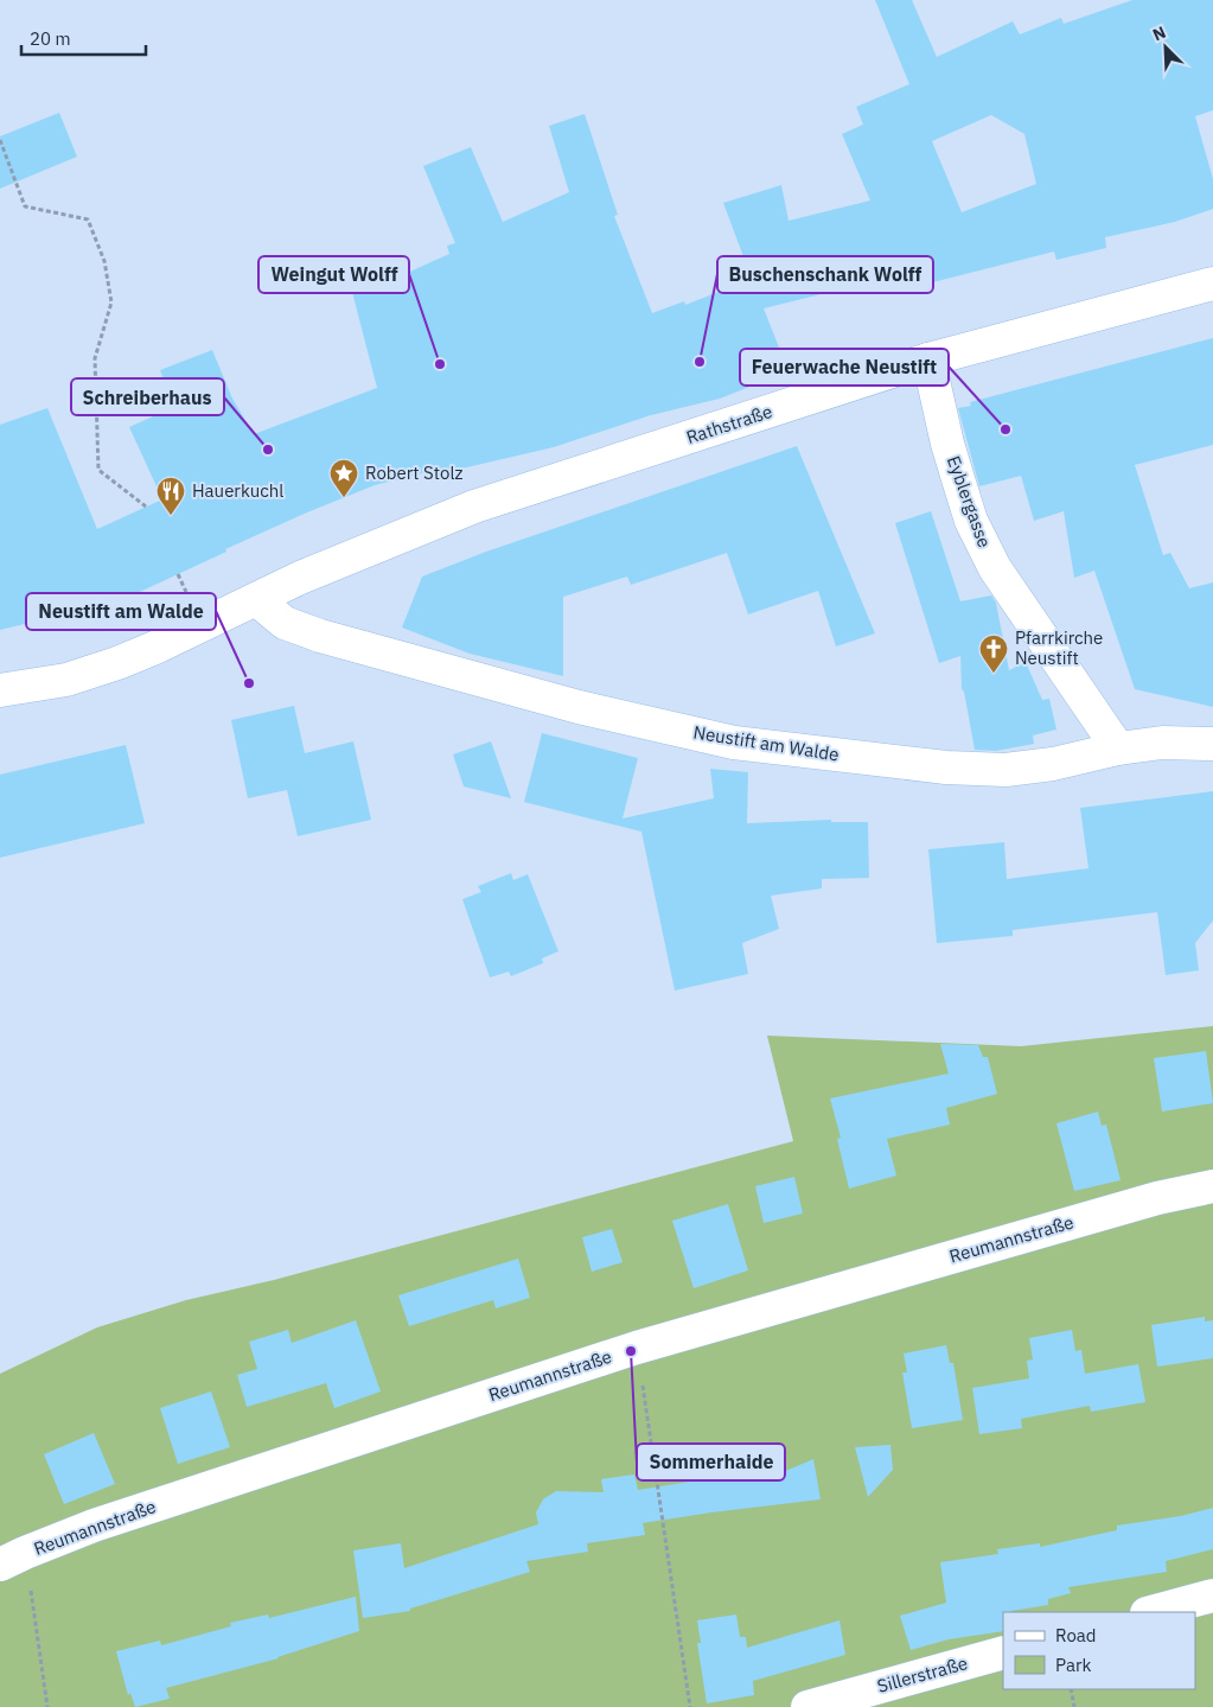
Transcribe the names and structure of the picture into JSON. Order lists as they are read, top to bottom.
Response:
{
  "streets": {
    "street": [
      "Rathstraße",
      "Eyblergasse",
      "Neustift am Walde",
      "Reumannstraße",
      "Sillerstraße"
    ]
  },
  "crossings": [
    ["Rathstraße", "Eyblergasse"],
    ["Rathstraße", "Neustift am Walde"],
    ["Eyblergasse", "Neustift am Walde"]
  ],
  "places": {
    "other": [
      "Buschenschank Wolff",
      "Weingut Wolff",
      "Feuerwache Neustift",
      "Schreiberhaus",
      "Neustift am Walde",
      "Sommerhaide"
    ],
    "place": ["Robert Stolz"],
    "restaurant": ["Hauerkuchl"],
    "church": ["Pfarrkirche Neustift"]
  },
  "legend": ["Road", "Park"],
  "scale_bar": "20 m",
  "north": "top left"
}
